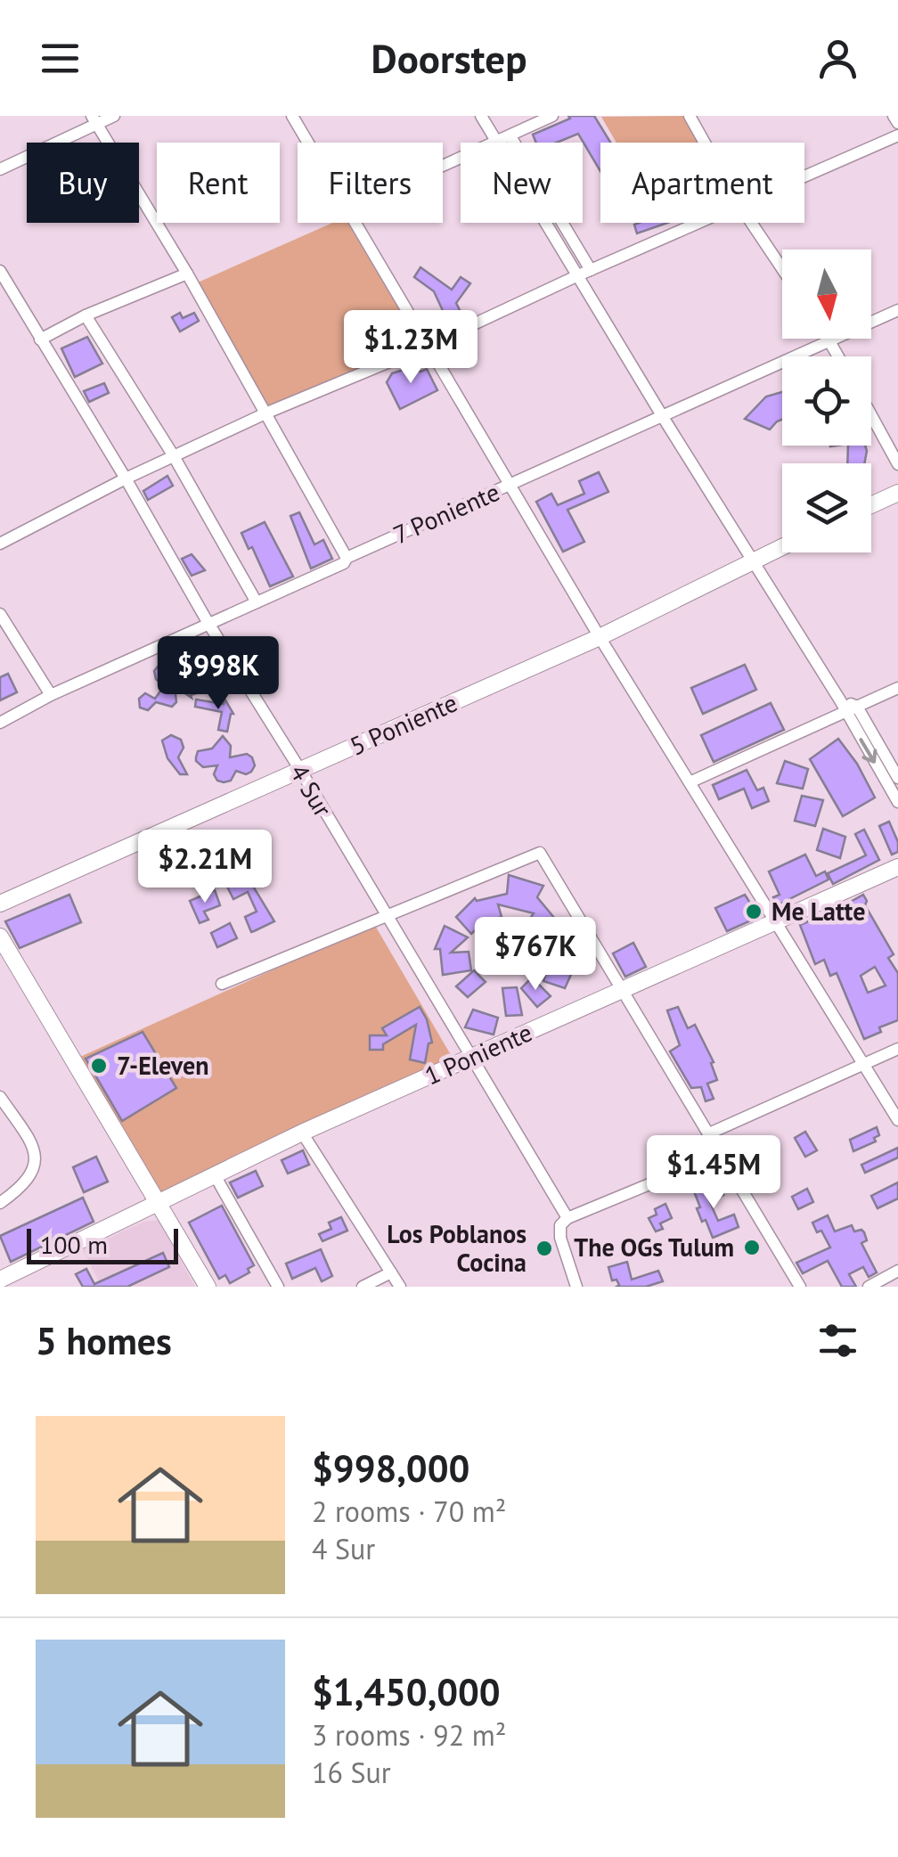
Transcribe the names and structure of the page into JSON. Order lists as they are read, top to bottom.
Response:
{
  "streets": {
    "street": [
      "7 Poniente",
      "5 Poniente",
      "4 Sur",
      "1 Poniente"
    ]
  },
  "crossings": [
    ["7 Poniente", "4 Sur"],
    ["5 Poniente", "4 Sur"],
    ["4 Sur", "1 Poniente"]
  ],
  "places": [
    "Me Latte",
    "7-Eleven",
    "The OGs Tulum",
    "Los Poblanos Cocina"
  ],
  "scale_bar": "100 m",
  "north": "bottom",
  "page": {
    "header": "Doorstep",
    "chip": [
      "Buy",
      "Rent",
      "Filters",
      "New",
      "Apartment"
    ],
    "price": [
      "$1.23M",
      "$998K",
      "$2.21M",
      "$767K",
      "$1.45M"
    ],
    "scale": "100 m",
    "heading": "5 homes",
    "list": [
      {
        "name": "$998,000",
        "note": "2 rooms · 70 m² · 4 Sur"
      },
      {
        "name": "$1,450,000",
        "note": "3 rooms · 92 m² · 16 Sur"
      }
    ]
  }
}
